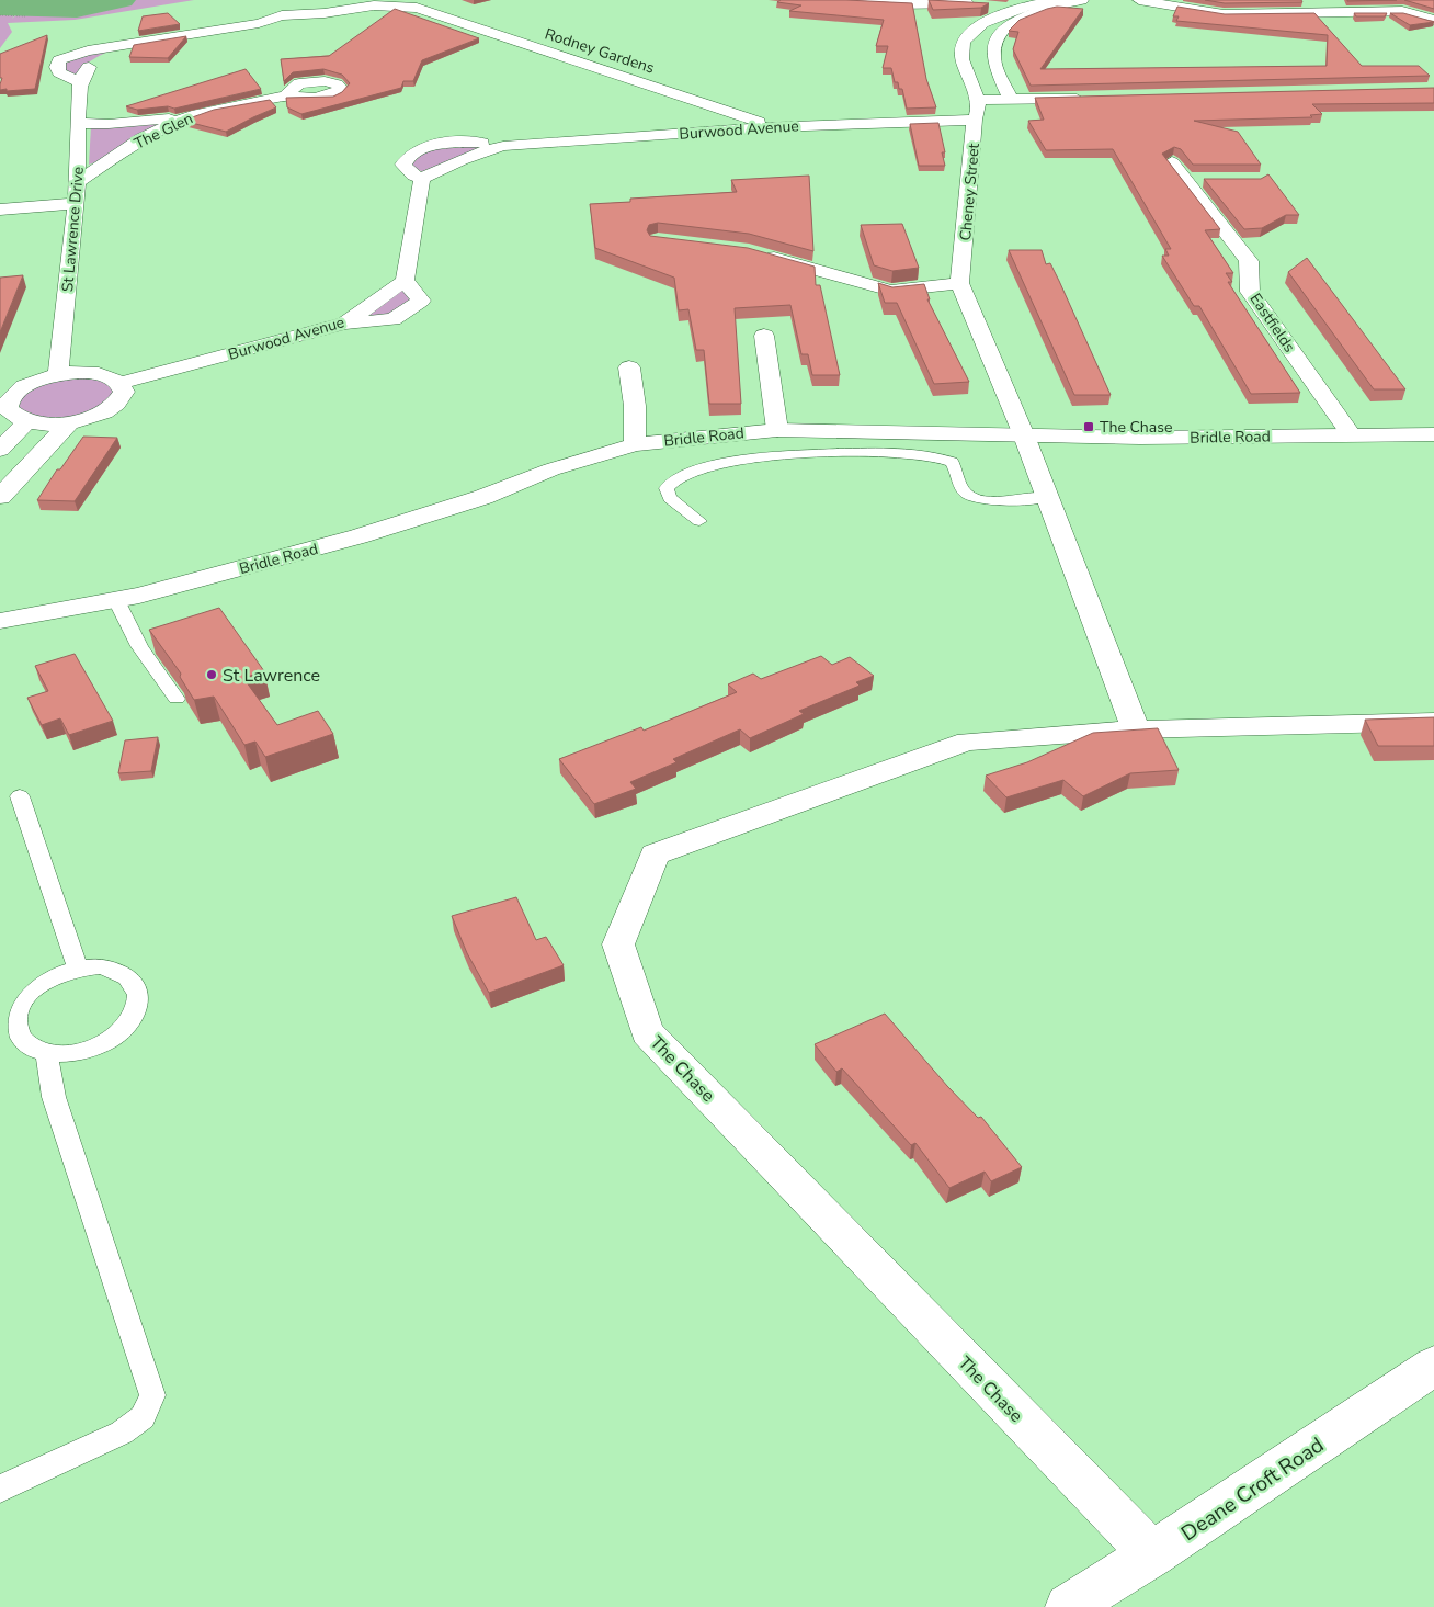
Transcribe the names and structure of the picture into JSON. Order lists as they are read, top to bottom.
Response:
{
  "streets": {
    "street": [
      "Rodney Gardens",
      "Burwood Avenue",
      "The Glen",
      "Cheney Street",
      "St Lawrence Drive",
      "Eastfields",
      "Bridle Road",
      "The Chase",
      "Deane Croft Road"
    ]
  },
  "crossings": [
    ["Rodney Gardens", "Burwood Avenue"],
    ["Rodney Gardens", "St Lawrence Drive"],
    ["Burwood Avenue", "Cheney Street"],
    ["The Glen", "St Lawrence Drive"],
    ["Cheney Street", "Bridle Road"],
    ["Eastfields", "Bridle Road"],
    ["The Chase", "Deane Croft Road"]
  ],
  "places": {
    "transit": ["The Chase"],
    "other": ["St Lawrence"]
  }
}
